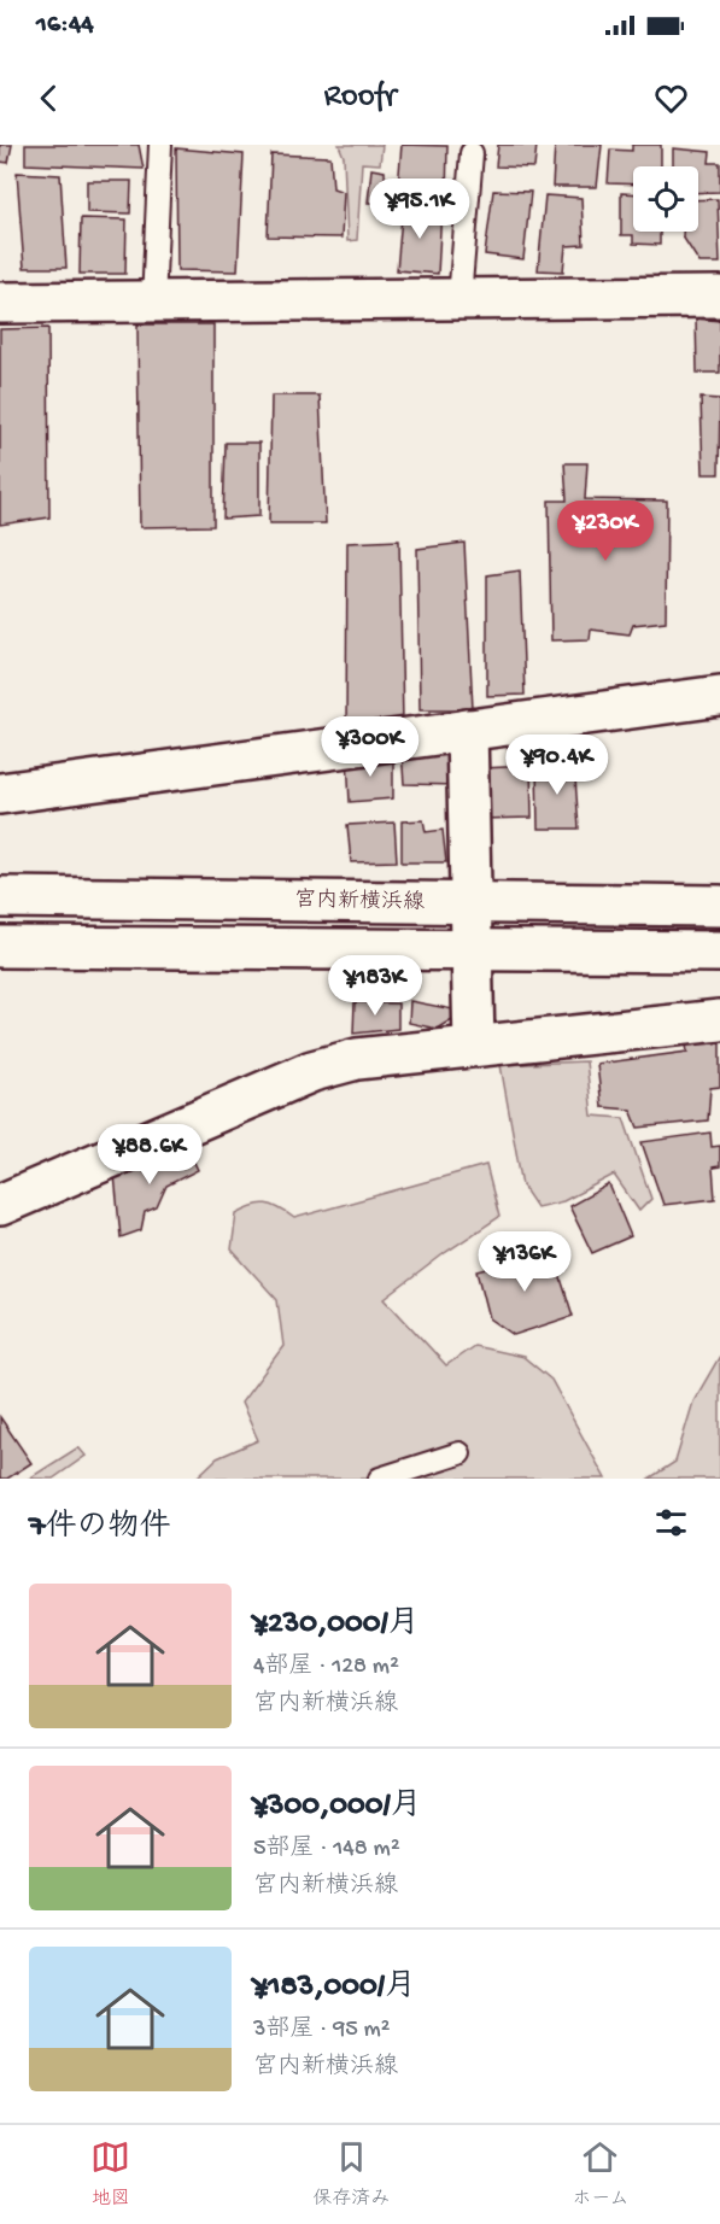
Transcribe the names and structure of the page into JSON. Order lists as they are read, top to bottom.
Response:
{
  "streets": {
    "street": ["宮内新横浜線"]
  },
  "page": {
    "status": "16:44",
    "header": "Roofr",
    "price": [
      "¥95.1K",
      "¥230K",
      "¥300K",
      "¥90.4K",
      "¥183K",
      "¥88.6K",
      "¥136K"
    ],
    "heading": "7件の物件",
    "list": [
      {
        "name": "¥230,000/月",
        "note": "4部屋 · 128 m² · 宮内新横浜線"
      },
      {
        "name": "¥300,000/月",
        "note": "5部屋 · 148 m² · 宮内新横浜線"
      },
      {
        "name": "¥183,000/月",
        "note": "3部屋 · 95 m² · 宮内新横浜線"
      }
    ],
    "tabs": ["地図", "保存済み", "ホーム"]
  }
}
